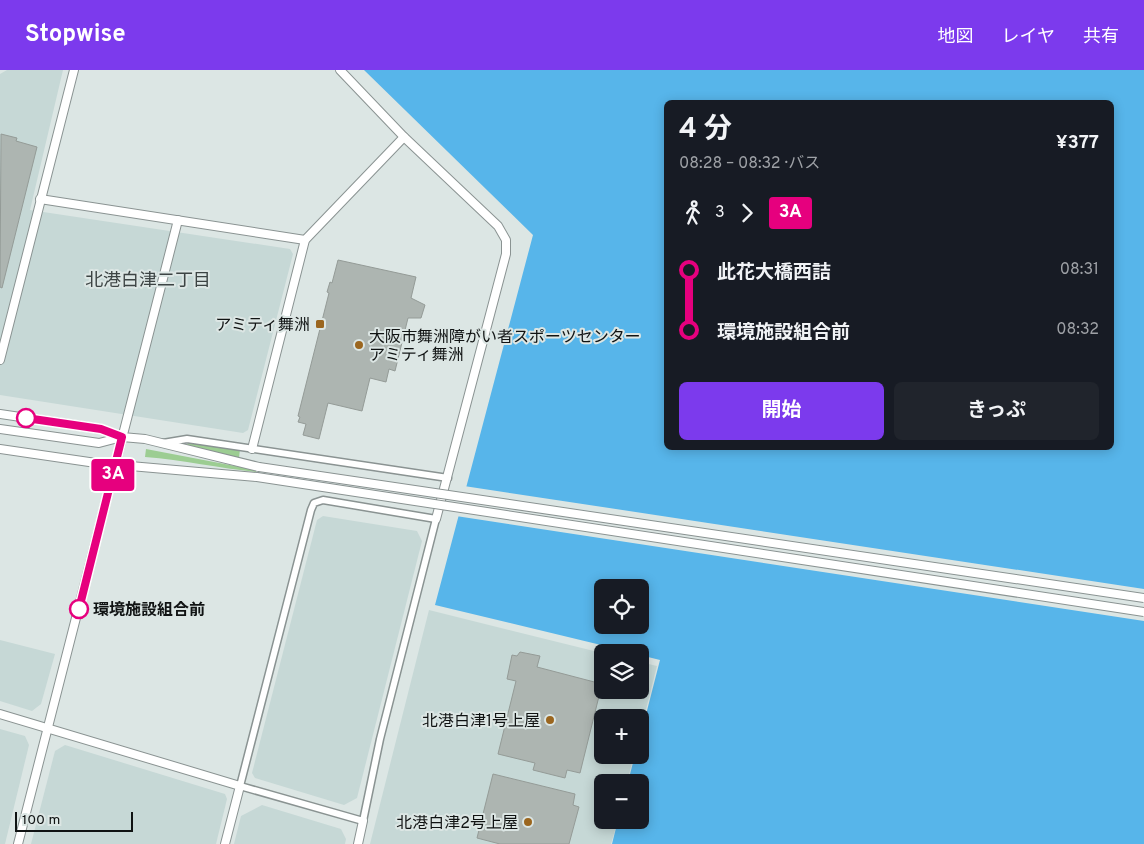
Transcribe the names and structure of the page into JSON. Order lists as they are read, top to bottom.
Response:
{
  "districts": ["北港白津二丁目"],
  "places": {
    "transit": ["アミティ舞洲"],
    "other": [
      "大阪市舞洲障がい者スポーツセンター アミティ舞洲",
      "環境施設組合前",
      "北港白津1号上屋",
      "北港白津2号上屋"
    ]
  },
  "lines": ["bus line 3A"],
  "scale_bar": "100 m",
  "page": {
    "header": "Stopwise",
    "nav": ["地図", "レイヤ", "共有"],
    "on_map": "3A",
    "heading": ["4 分", "08:28 – 08:32 · バス", "¥377"],
    "legs": ["3", "3A"],
    "list": [
      {
        "name": "此花大橋西詰",
        "value": "08:31"
      },
      {
        "name": "環境施設組合前",
        "value": "08:32"
      }
    ],
    "buttons": ["開始", "きっぷ"],
    "map_buttons": ["+", "−"],
    "scale": "100 m"
  }
}
